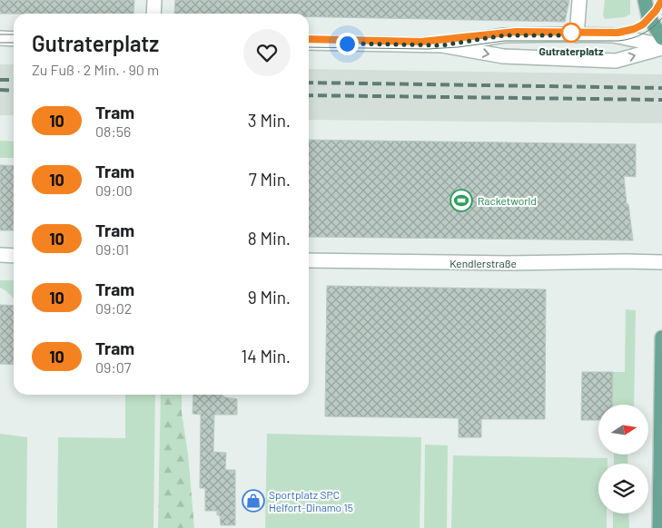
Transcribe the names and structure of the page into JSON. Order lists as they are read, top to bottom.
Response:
{
  "streets": {
    "street": ["Kendlerstraße"]
  },
  "places": {
    "other": ["Gutraterplatz"],
    "sports": ["Racketworld"],
    "shop": ["Sportplatz SPC Helfort-Dinamo 15"]
  },
  "lines": ["tram line 10"],
  "north": "right",
  "page": {
    "heading": ["Gutraterplatz", "Zu Fuß · 2 Min. · 90 m"],
    "list": [
      {
        "mark": "10",
        "name": "Tram",
        "note": "08:56",
        "value": "3 Min."
      },
      {
        "mark": "10",
        "name": "Tram",
        "note": "09:00",
        "value": "7 Min."
      },
      {
        "mark": "10",
        "name": "Tram",
        "note": "09:01",
        "value": "8 Min."
      },
      {
        "mark": "10",
        "name": "Tram",
        "note": "09:02",
        "value": "9 Min."
      },
      {
        "mark": "10",
        "name": "Tram",
        "note": "09:07",
        "value": "14 Min."
      }
    ]
  }
}
